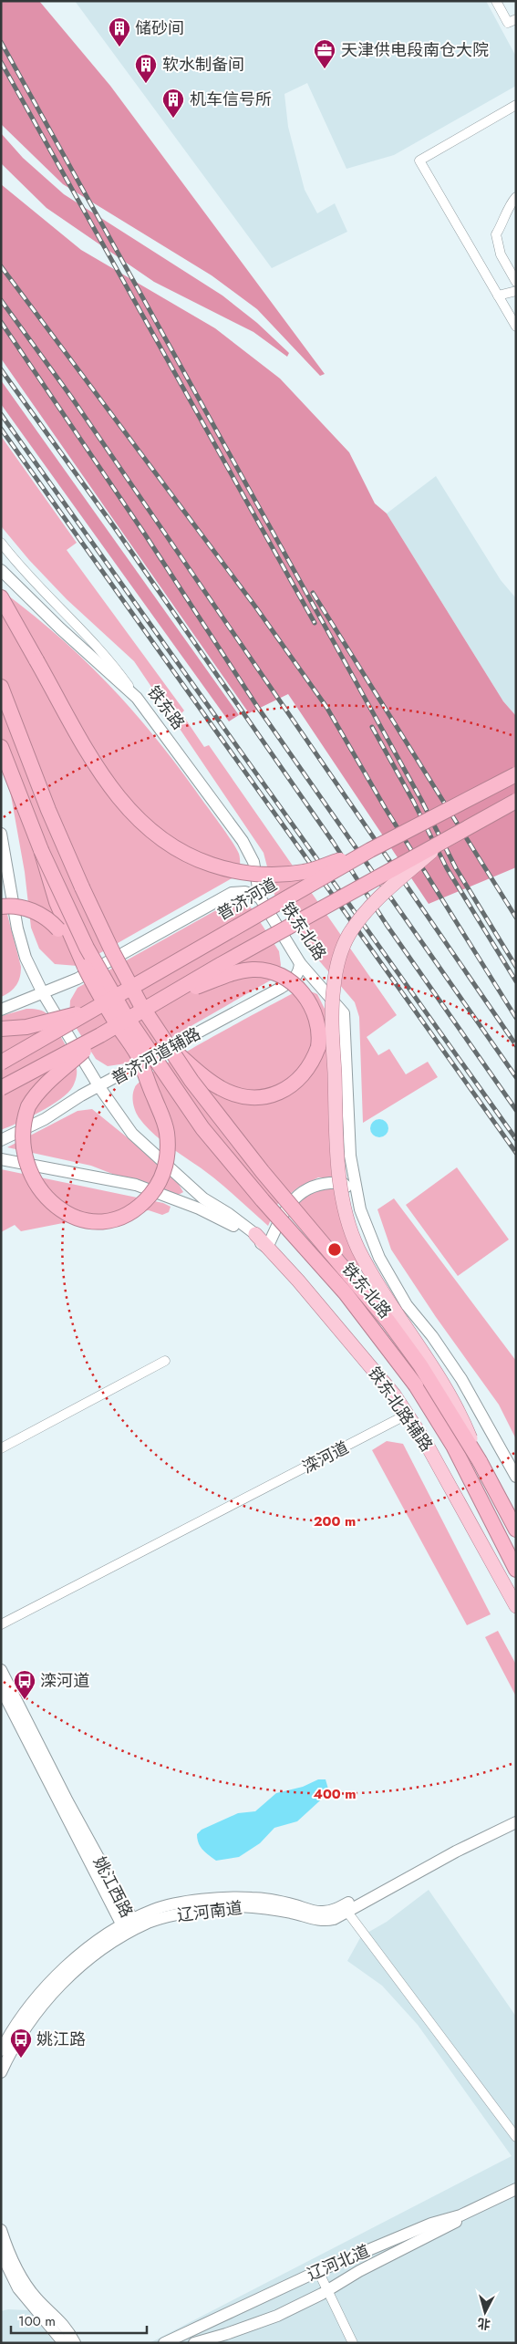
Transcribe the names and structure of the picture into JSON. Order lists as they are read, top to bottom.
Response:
{
  "streets": {
    "highway": ["普济河道", "铁东北路"],
    "main road": ["铁东北路辅路"],
    "street": [
      "铁东路",
      "普济河道辅路",
      "滦河道",
      "姚江西路",
      "辽河南道",
      "辽河北道"
    ]
  },
  "crossings": [
    ["铁东路", "铁东北路"],
    ["铁东北路", "普济河道辅路"],
    ["铁东北路辅路", "滦河道"],
    ["姚江西路", "辽河南道"]
  ],
  "places": {
    "building": ["储砂间", "软水制备间", "机车信号所"],
    "office": ["天津供电段南仓大院"],
    "bus stop": ["滦河道", "姚江路"]
  },
  "scale_bar": "100 m",
  "north": "bottom",
  "rings": ["200 m", "400 m"]
}
